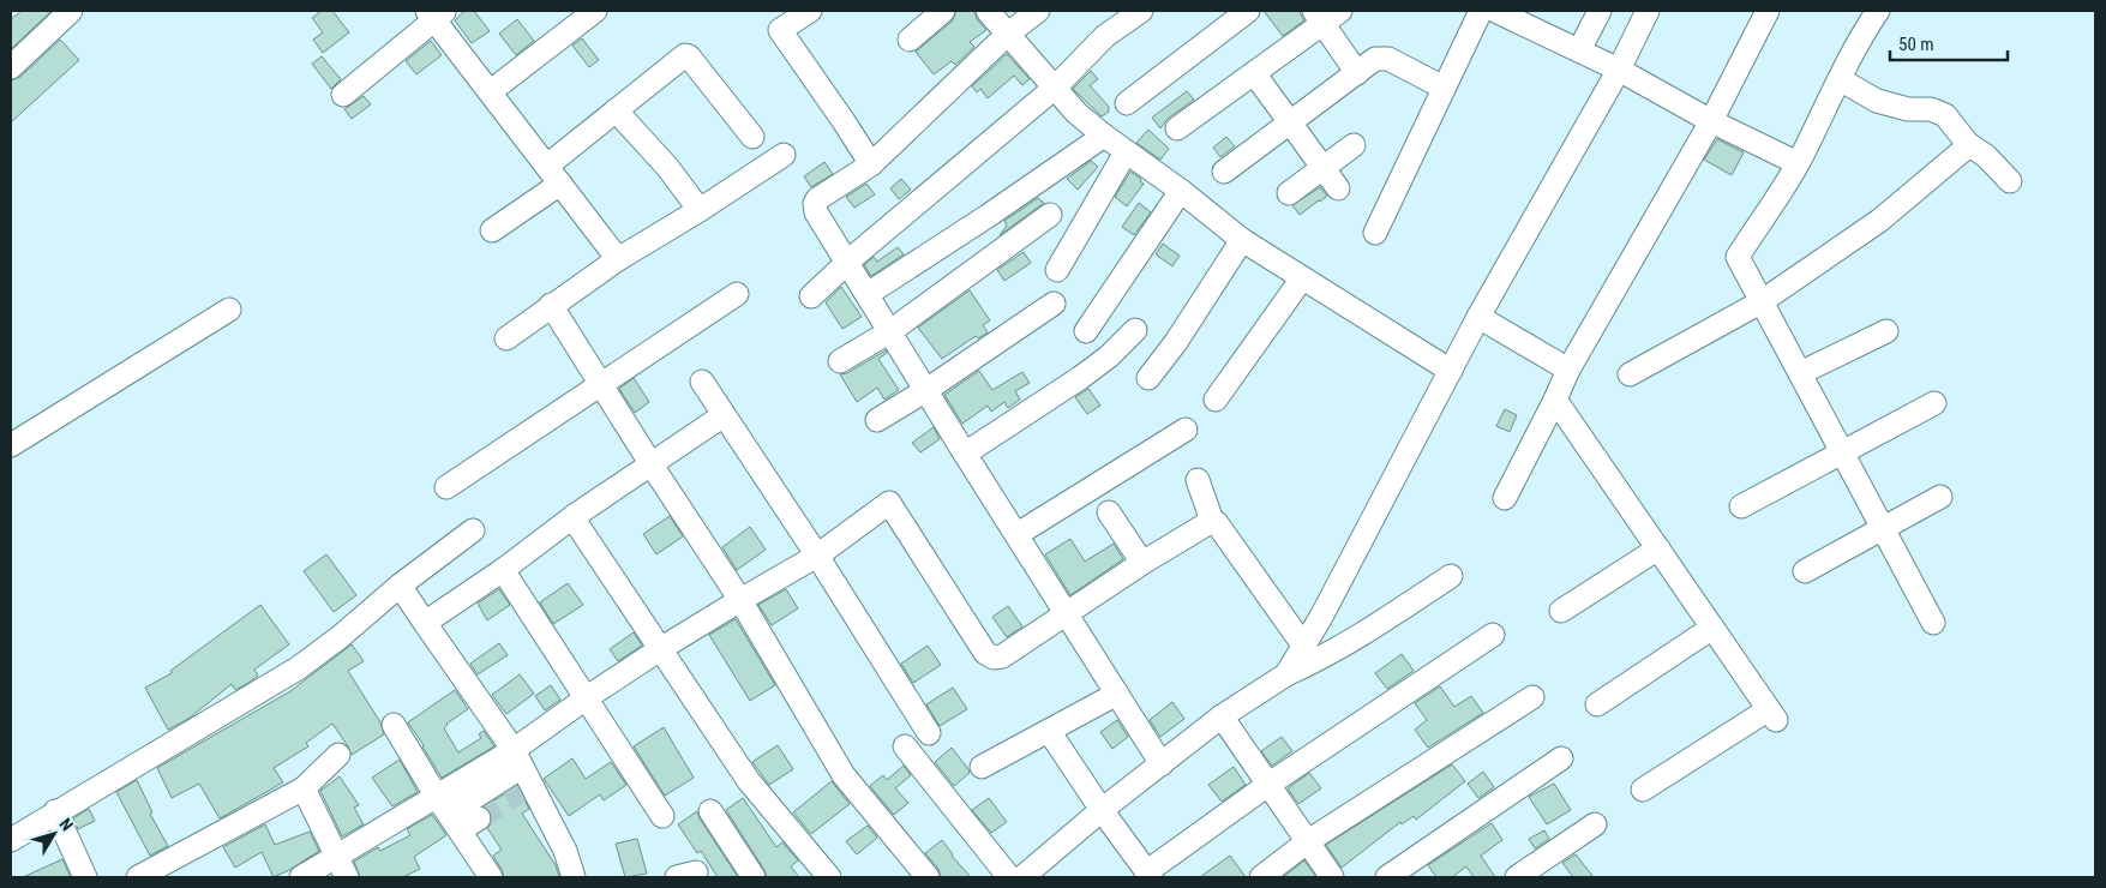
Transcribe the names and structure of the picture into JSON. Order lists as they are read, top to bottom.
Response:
{
  "scale_bar": "50 m",
  "north": "top right"
}
